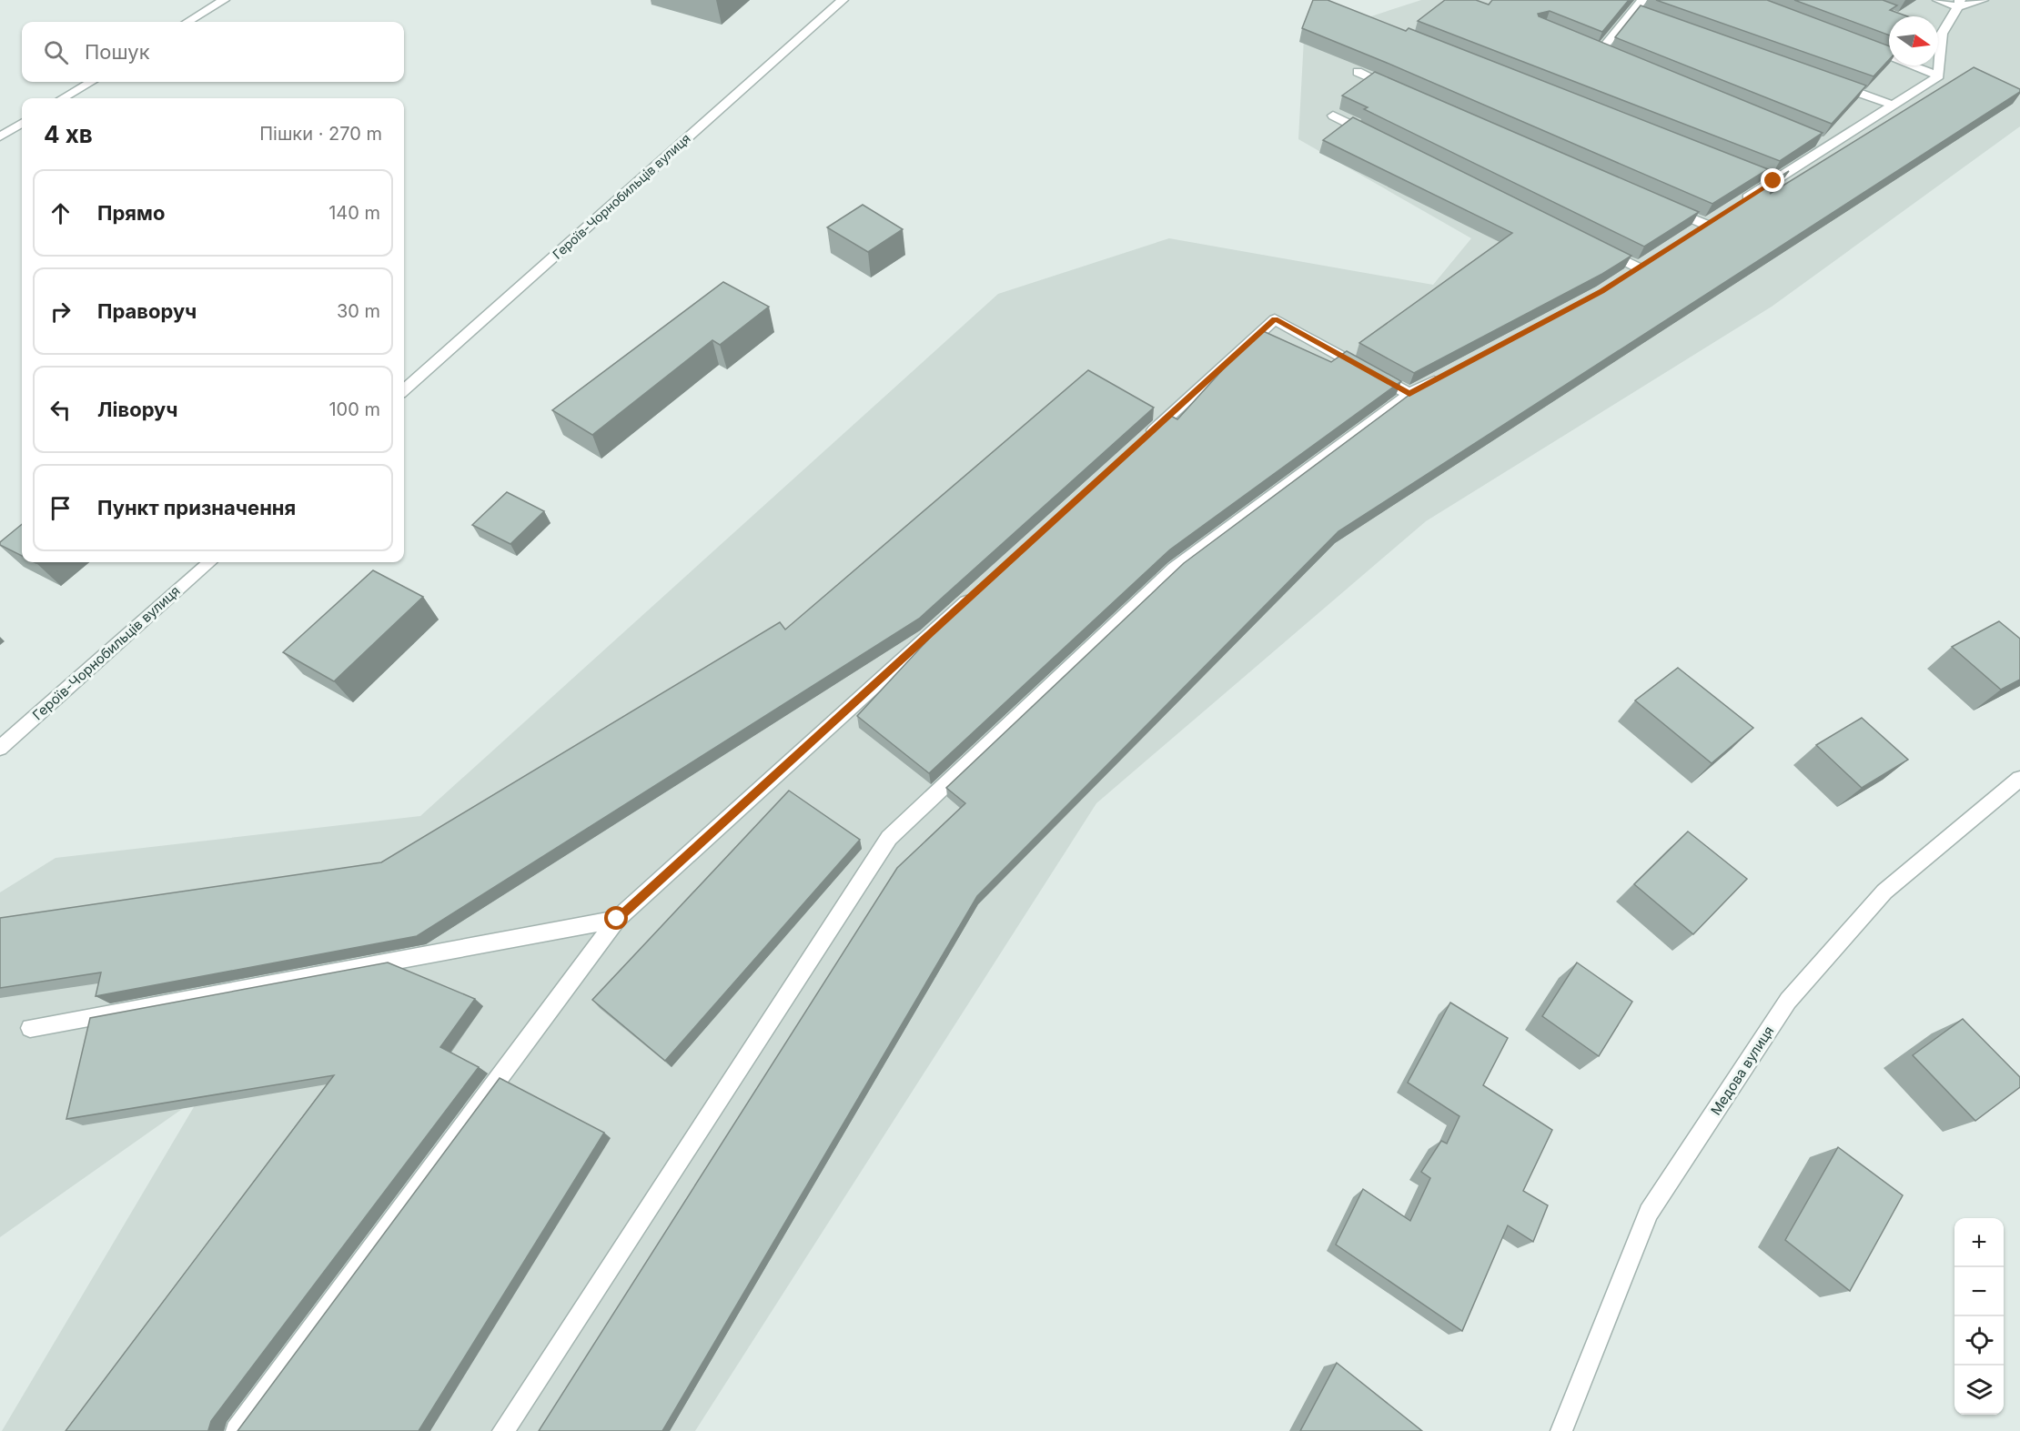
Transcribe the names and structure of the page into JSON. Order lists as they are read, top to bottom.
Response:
{
  "streets": {
    "street": ["Героїв-Чорнобильців вулиця", "Медова вулиця"]
  },
  "north": "right",
  "page": {
    "search": "Пошук",
    "heading": ["4 хв", "Пішки · 270 m"],
    "list": [
      ["Прямо", "140 m"],
      ["Праворуч", "30 m"],
      ["Ліворуч", "100 m"],
      "Пункт призначення"
    ],
    "map_buttons": ["+", "−"]
  }
}
